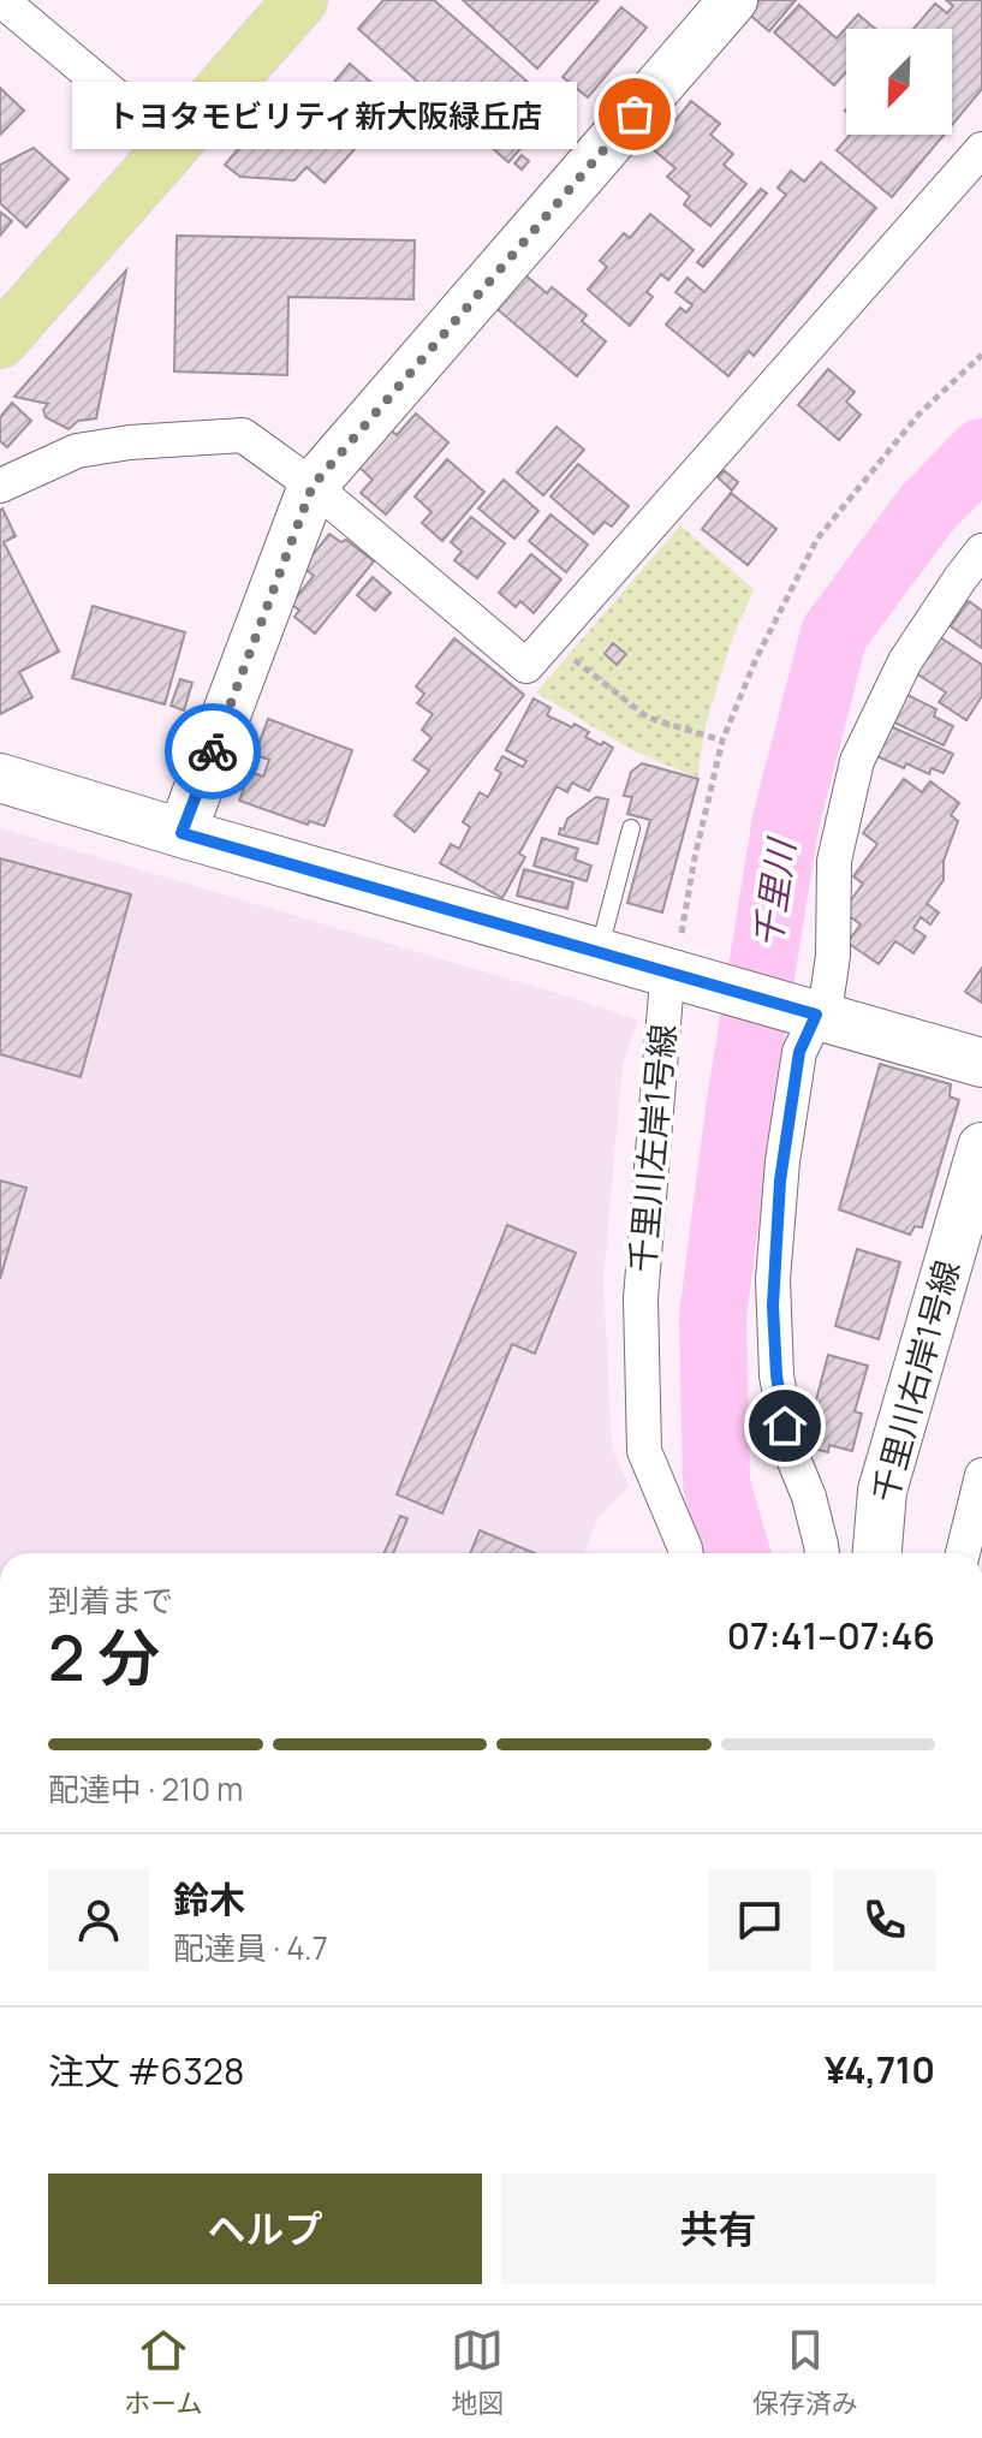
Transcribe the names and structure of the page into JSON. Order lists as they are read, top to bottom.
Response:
{
  "streets": {
    "street": ["千里川左岸1号線", "千里川右岸1号線"]
  },
  "water": ["千里川"],
  "places": ["トヨタモビリティ新大阪緑丘店"],
  "north": "bottom left",
  "page": {
    "bubble": "トヨタモビリティ新大阪緑丘店",
    "heading": ["2 分", "到着まで", "07:41–07:46"],
    "panel": [
      "鈴木",
      "配達員 · 4.7",
      "注文 #6328",
      "¥4,710"
    ],
    "bar": "配達中 · 210 m",
    "buttons": ["ヘルプ", "共有"],
    "tabs": ["ホーム", "地図", "保存済み"]
  }
}
